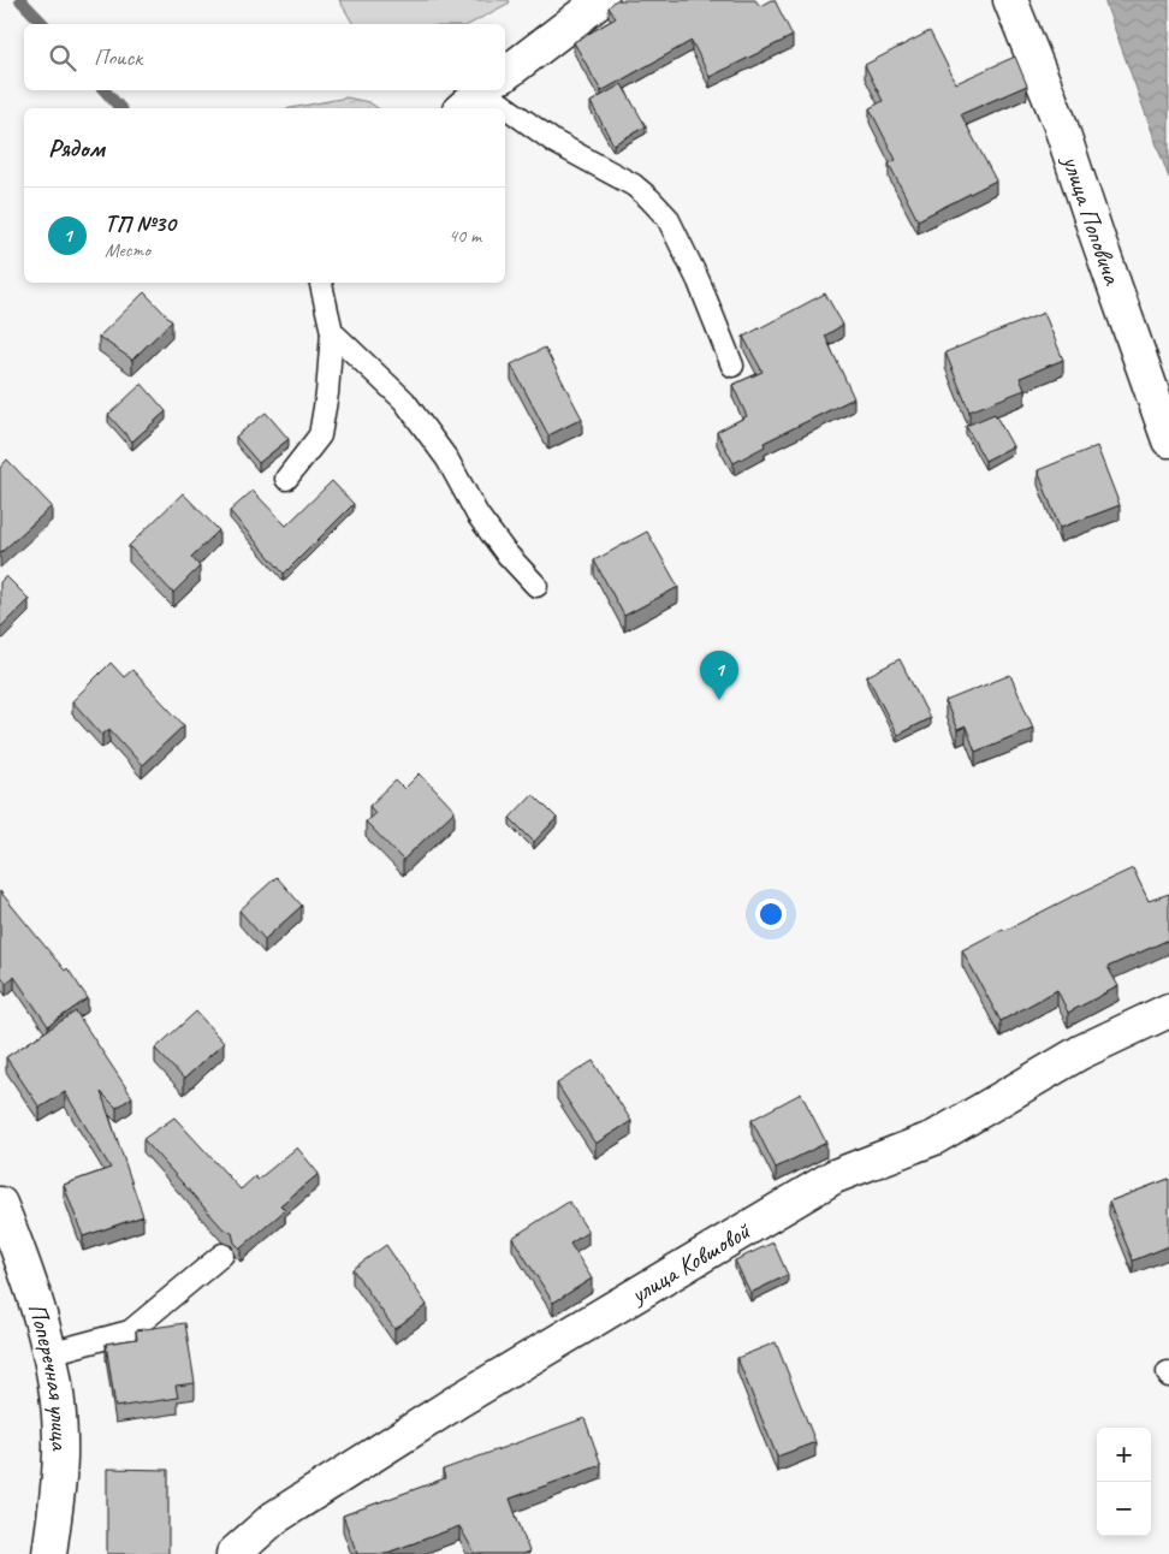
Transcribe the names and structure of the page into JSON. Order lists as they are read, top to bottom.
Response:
{
  "streets": {
    "street": ["улица Поповича", "улица Ковшовой", "Поперечная улица"]
  },
  "page": {
    "search": "Поиск",
    "heading": "Рядом",
    "list": [
      {
        "mark": "1",
        "name": "ТП №30",
        "note": "Место",
        "value": "40 m"
      }
    ],
    "pins": "1",
    "map_buttons": ["+", "−"]
  }
}
